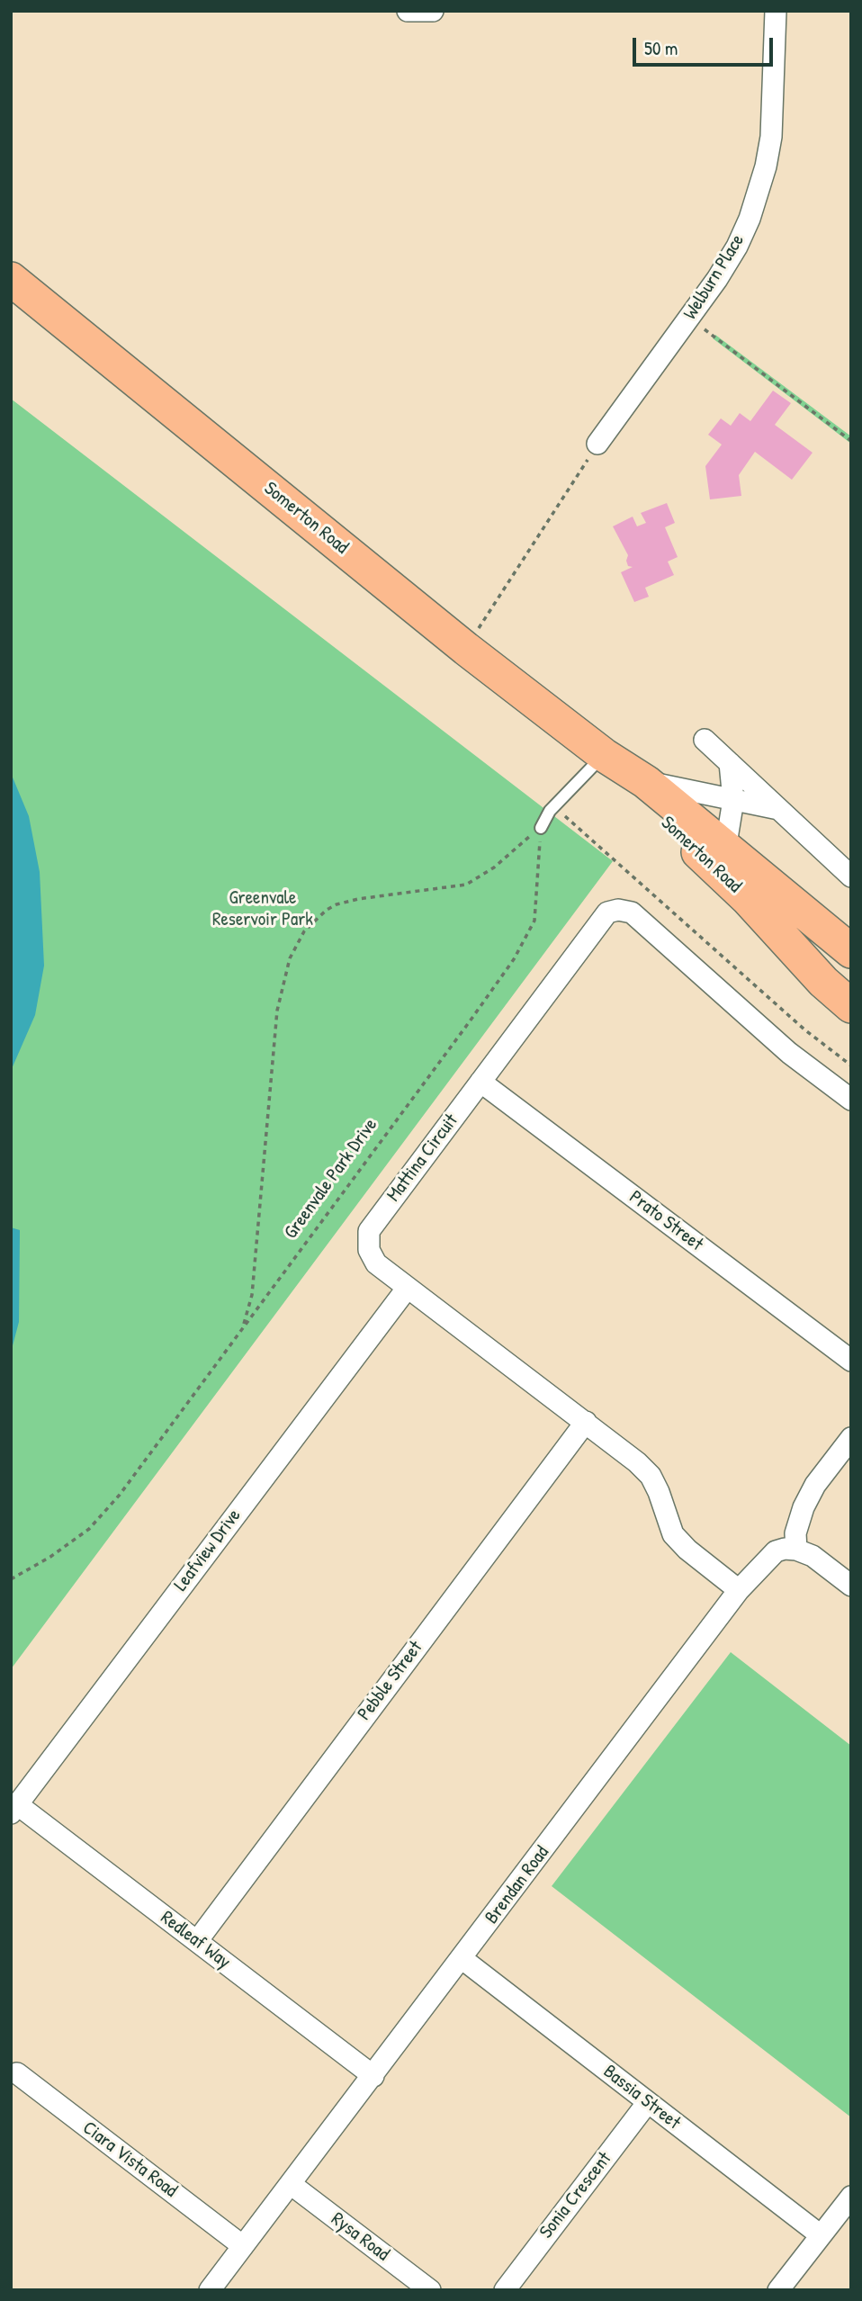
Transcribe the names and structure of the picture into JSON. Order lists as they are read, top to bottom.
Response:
{
  "streets": {
    "main road": ["Somerton Road"],
    "street": [
      "Welburn Place",
      "Mattina Circuit",
      "Prato Street",
      "Leafview Drive",
      "Pebble Street",
      "Brendan Road",
      "Redleaf Way",
      "Bassia Street",
      "Ciara Vista Road",
      "Sonia Crescent",
      "Rysa Road"
    ],
    "path": ["Greenvale Park Drive"]
  },
  "crossings": [
    ["Mattina Circuit", "Prato Street"],
    ["Mattina Circuit", "Leafview Drive"],
    ["Mattina Circuit", "Pebble Street"],
    ["Mattina Circuit", "Brendan Road"],
    ["Leafview Drive", "Redleaf Way"],
    ["Pebble Street", "Redleaf Way"],
    ["Brendan Road", "Redleaf Way"],
    ["Brendan Road", "Bassia Street"],
    ["Brendan Road", "Ciara Vista Road"],
    ["Brendan Road", "Rysa Road"],
    ["Bassia Street", "Sonia Crescent"]
  ],
  "parks": ["Greenvale Reservoir Park"],
  "scale_bar": "50 m"
}
